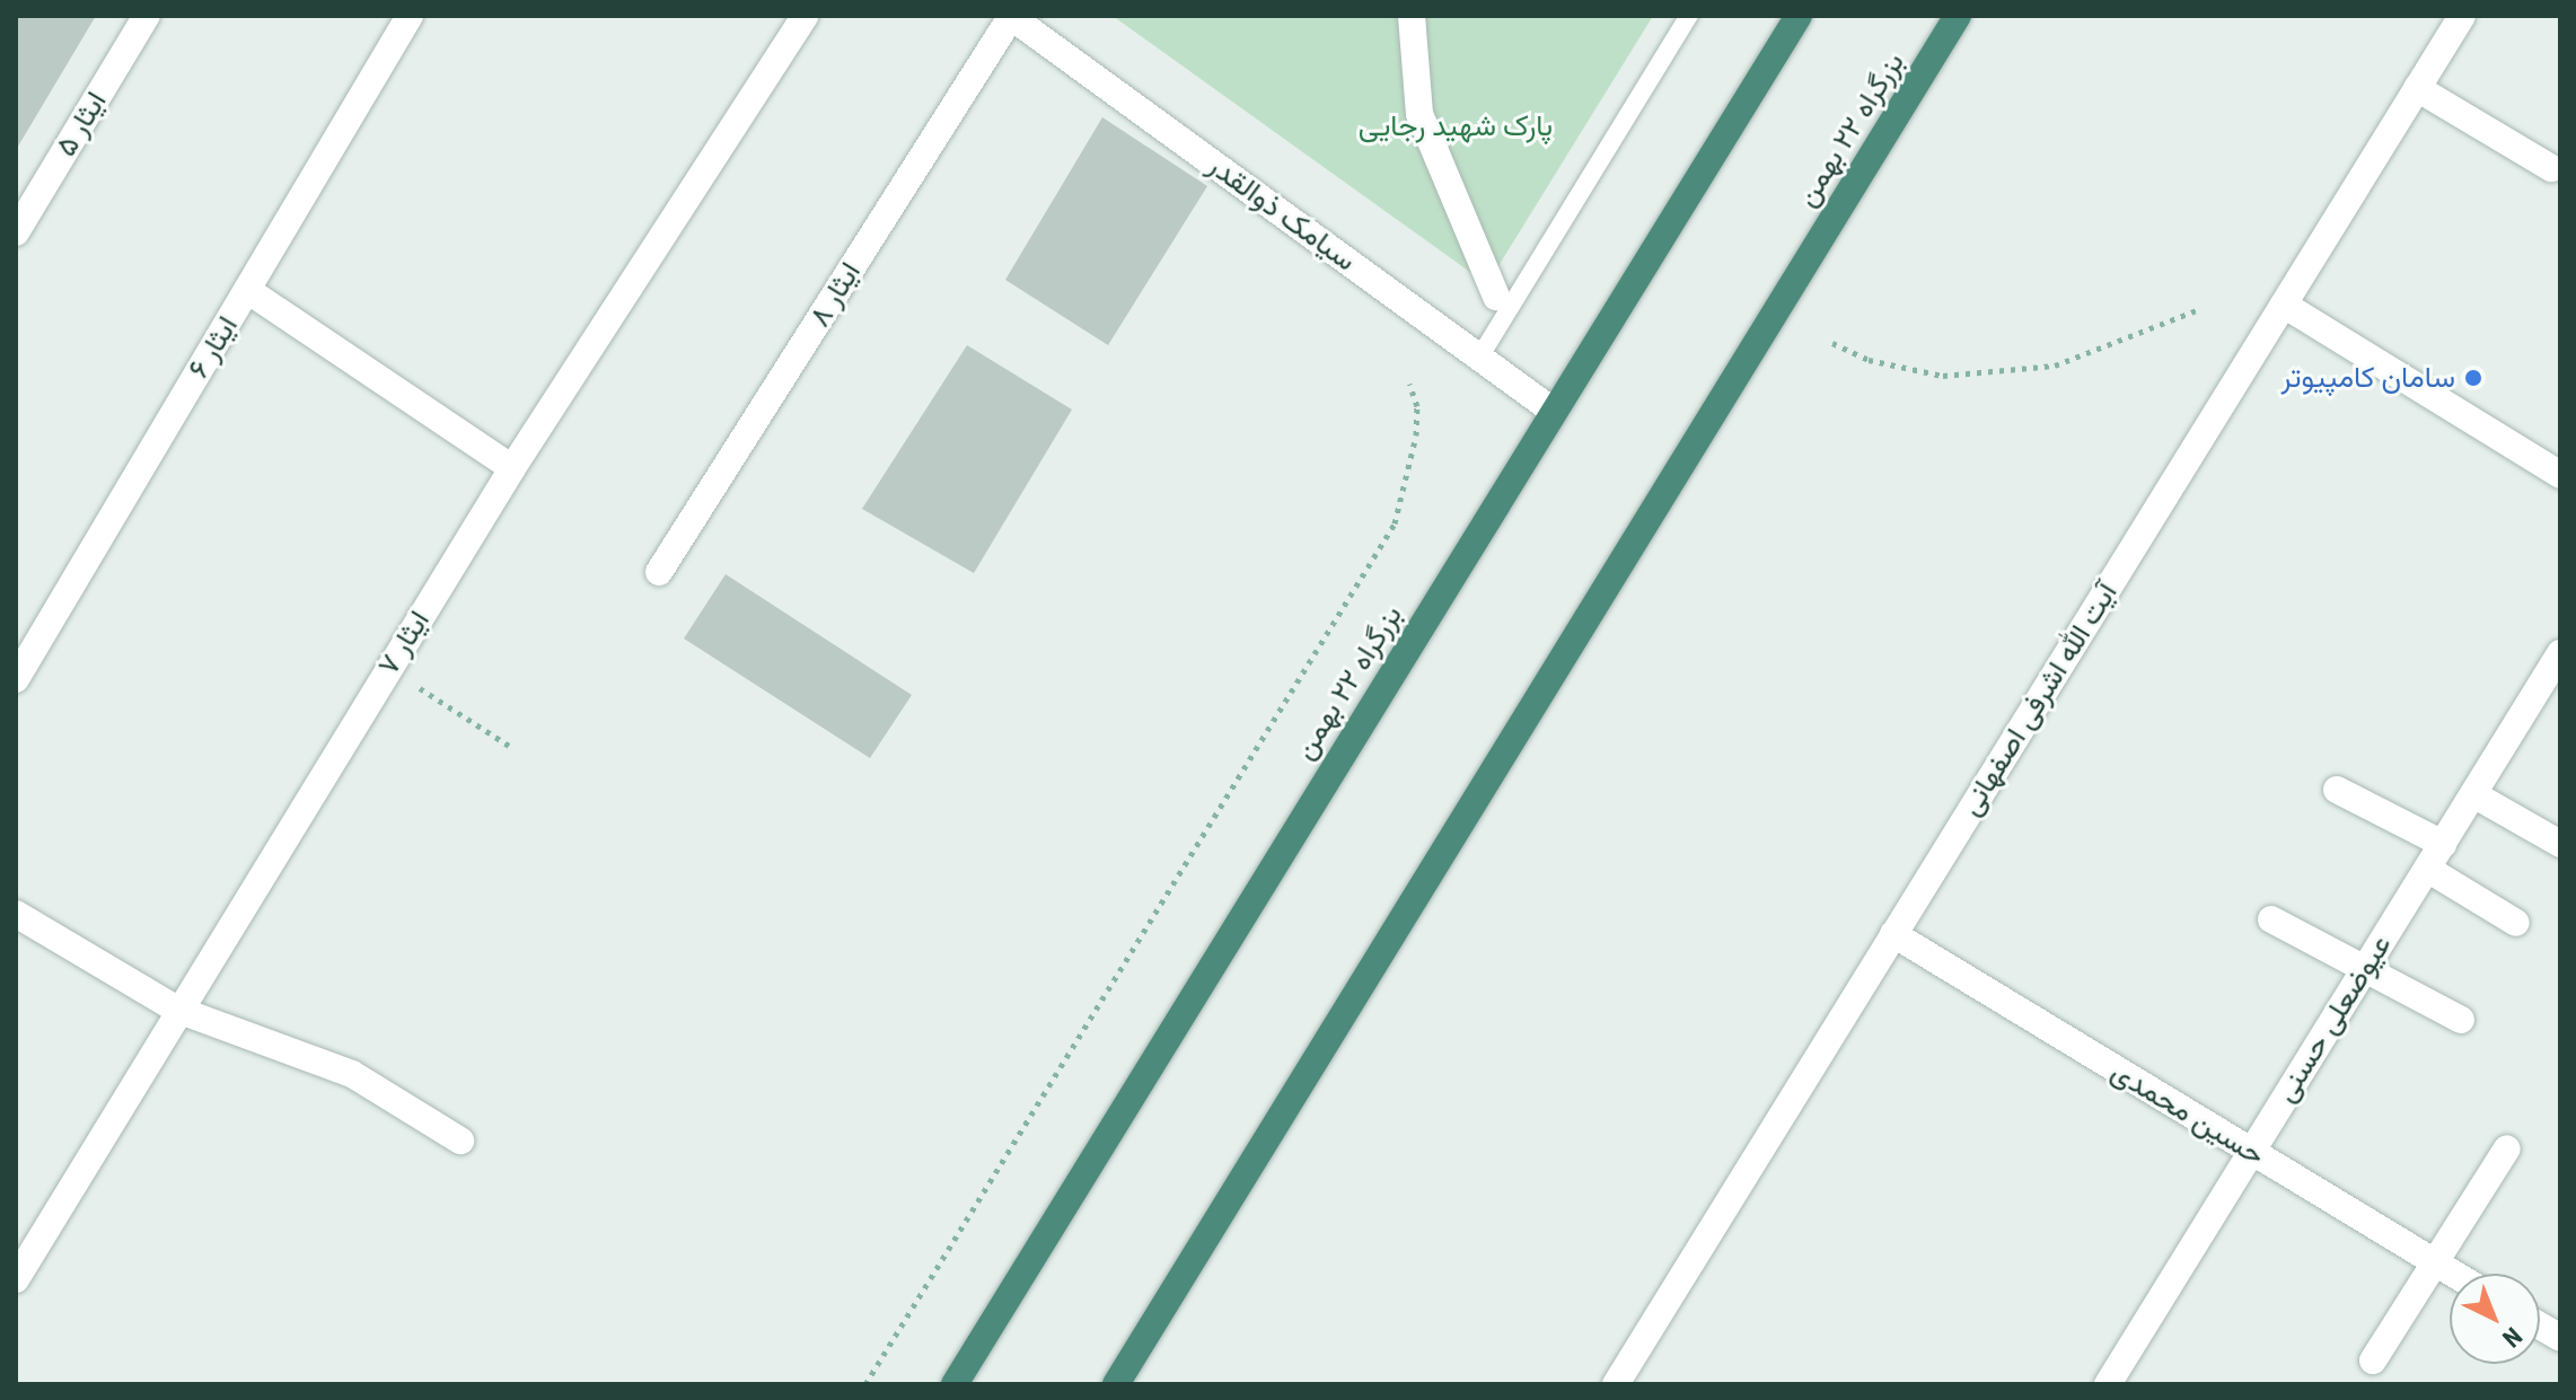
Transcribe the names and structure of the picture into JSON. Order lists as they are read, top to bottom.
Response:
{
  "streets": {
    "highway": ["بزرگراه ۲۲ بهمن"],
    "street": [
      "ایثار ۵",
      "سیامک ذوالقدر",
      "ایثار ۸",
      "ایثار ۶",
      "ایثار ۷",
      "آیت الله اشرفی اصفهانی",
      "عیوضعلی حسنی",
      "حسین محمدی"
    ]
  },
  "crossings": [
    ["بزرگراه ۲۲ بهمن", "سیامک ذوالقدر"],
    ["سیامک ذوالقدر", "ایثار ۸"],
    ["آیت الله اشرفی اصفهانی", "حسین محمدی"],
    ["عیوضعلی حسنی", "حسین محمدی"]
  ],
  "parks": ["پارک شهید رجایی"],
  "places": ["سامان کامپیوتر"],
  "north": "bottom right"
}
